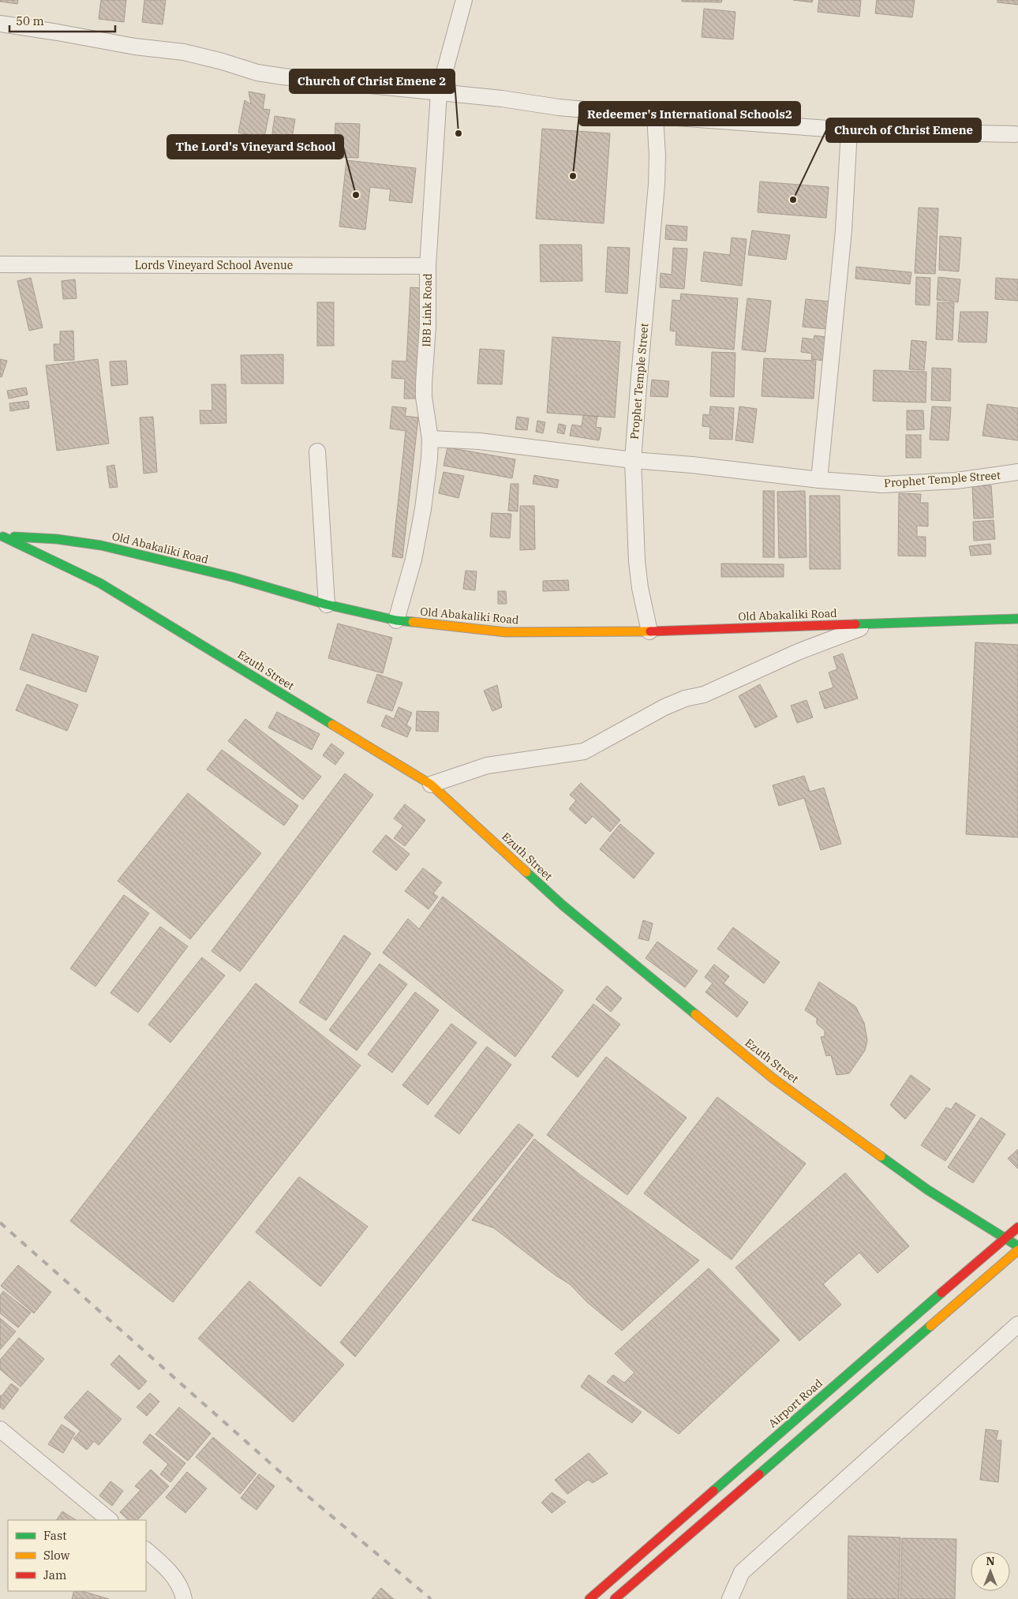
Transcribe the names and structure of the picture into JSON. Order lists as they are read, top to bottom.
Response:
{
  "streets": {
    "main road": ["Old Abakaliki Road", "Ezuth Street", "Airport Road"],
    "street": ["Lords Vineyard School Avenue", "IBB Link Road", "Prophet Temple Street"]
  },
  "crossings": [
    ["Lords Vineyard School Avenue", "IBB Link Road"],
    ["IBB Link Road", "Old Abakaliki Road"],
    ["Old Abakaliki Road", "Ezuth Street"],
    ["Ezuth Street", "Airport Road"]
  ],
  "places": [
    "Church of Christ Emene 2",
    "Redeemer's International Schools2",
    "The Lord's Vineyard School",
    "Church of Christ Emene"
  ],
  "legend": ["Fast", "Slow", "Jam"],
  "scale_bar": "50 m",
  "north": "top"
}
